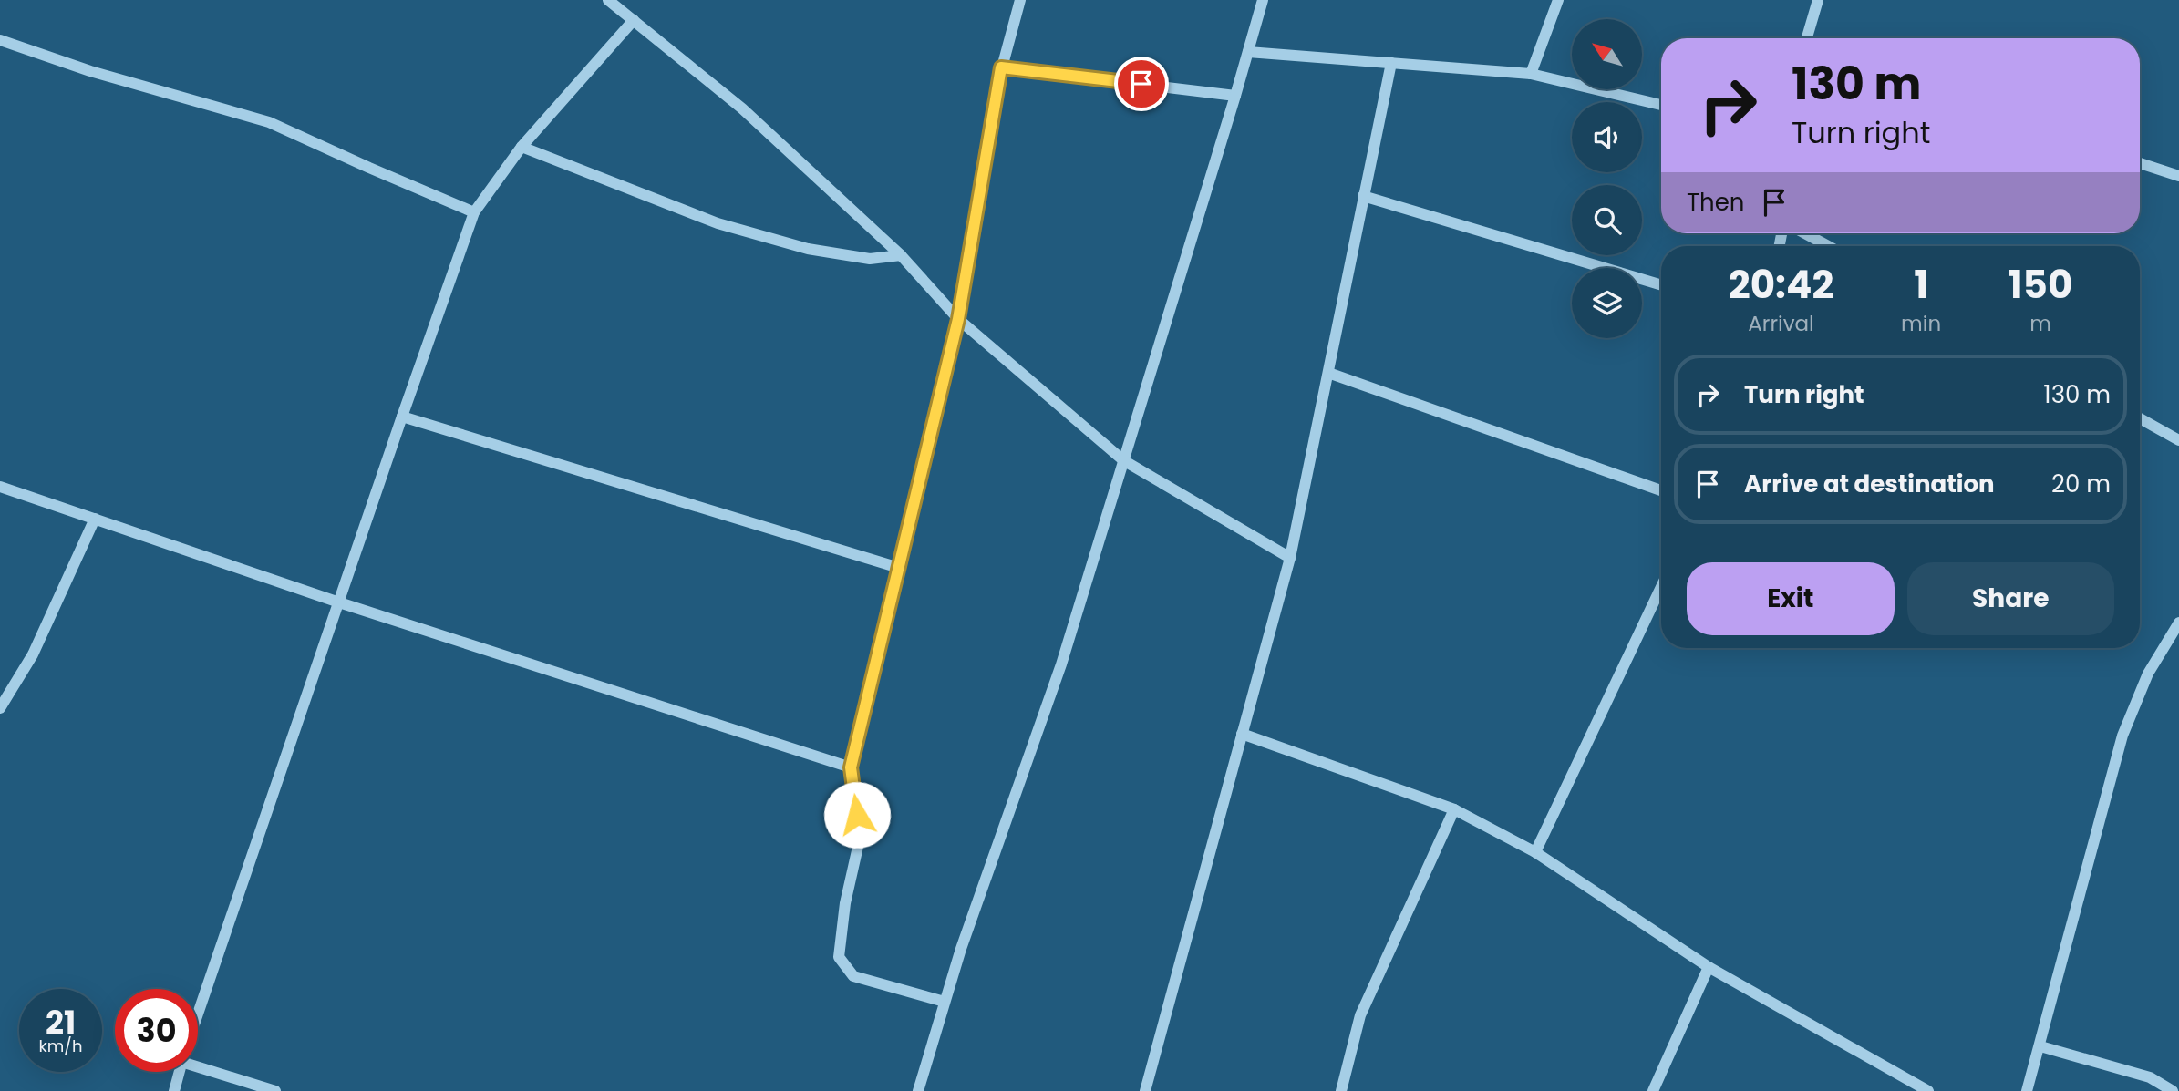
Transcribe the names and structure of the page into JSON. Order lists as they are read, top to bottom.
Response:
{
  "north": "top left",
  "page": {
    "turn": ["130 m", "Turn right"],
    "then": "Then",
    "eta": [
      "20:42",
      "Arrival",
      "1",
      "min",
      "150",
      "m"
    ],
    "list": [
      {
        "name": "Turn right",
        "value": "130 m"
      },
      {
        "name": "Arrive at destination",
        "value": "20 m"
      }
    ],
    "buttons": ["Exit", "Share"],
    "speed": "21 km/h",
    "limit": "30"
  }
}
